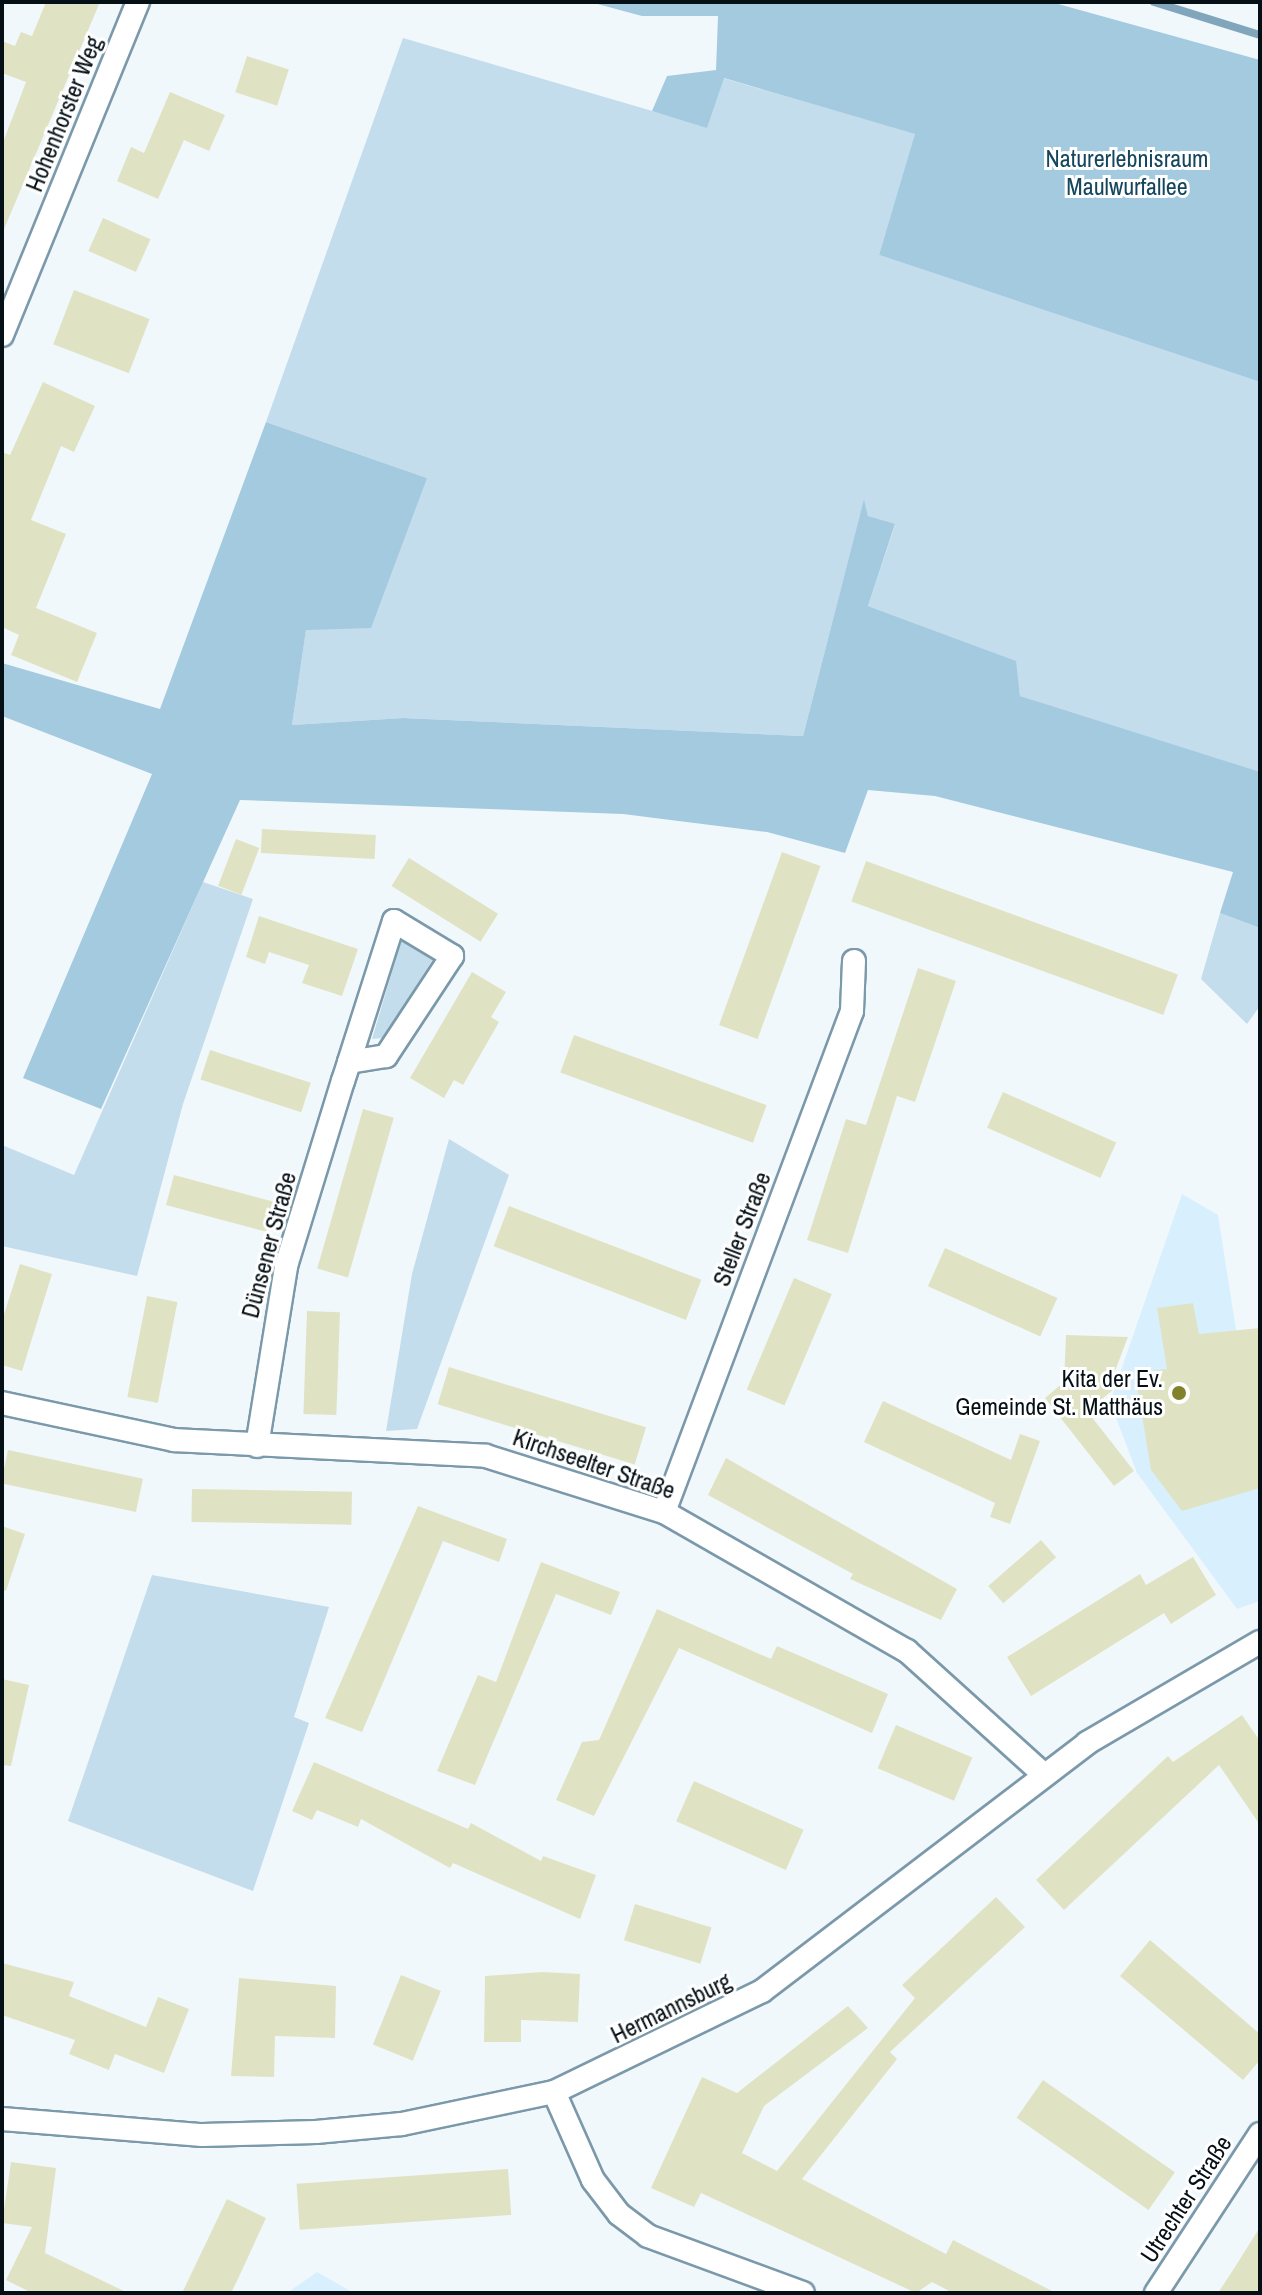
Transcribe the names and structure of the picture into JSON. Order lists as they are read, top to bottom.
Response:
{
  "streets": {
    "street": [
      "Hohenhorster Weg",
      "Steller Straße",
      "Dünsener Straße",
      "Kirchseelter Straße",
      "Hermannsburg",
      "Utrechter Straße"
    ]
  },
  "crossings": [
    ["Steller Straße", "Kirchseelter Straße"],
    ["Dünsener Straße", "Kirchseelter Straße"],
    ["Kirchseelter Straße", "Hermannsburg"]
  ],
  "parks": ["Naturerlebnisraum Maulwurfallee"],
  "places": ["Kita der Ev. Gemeinde St. Matthäus"]
}
